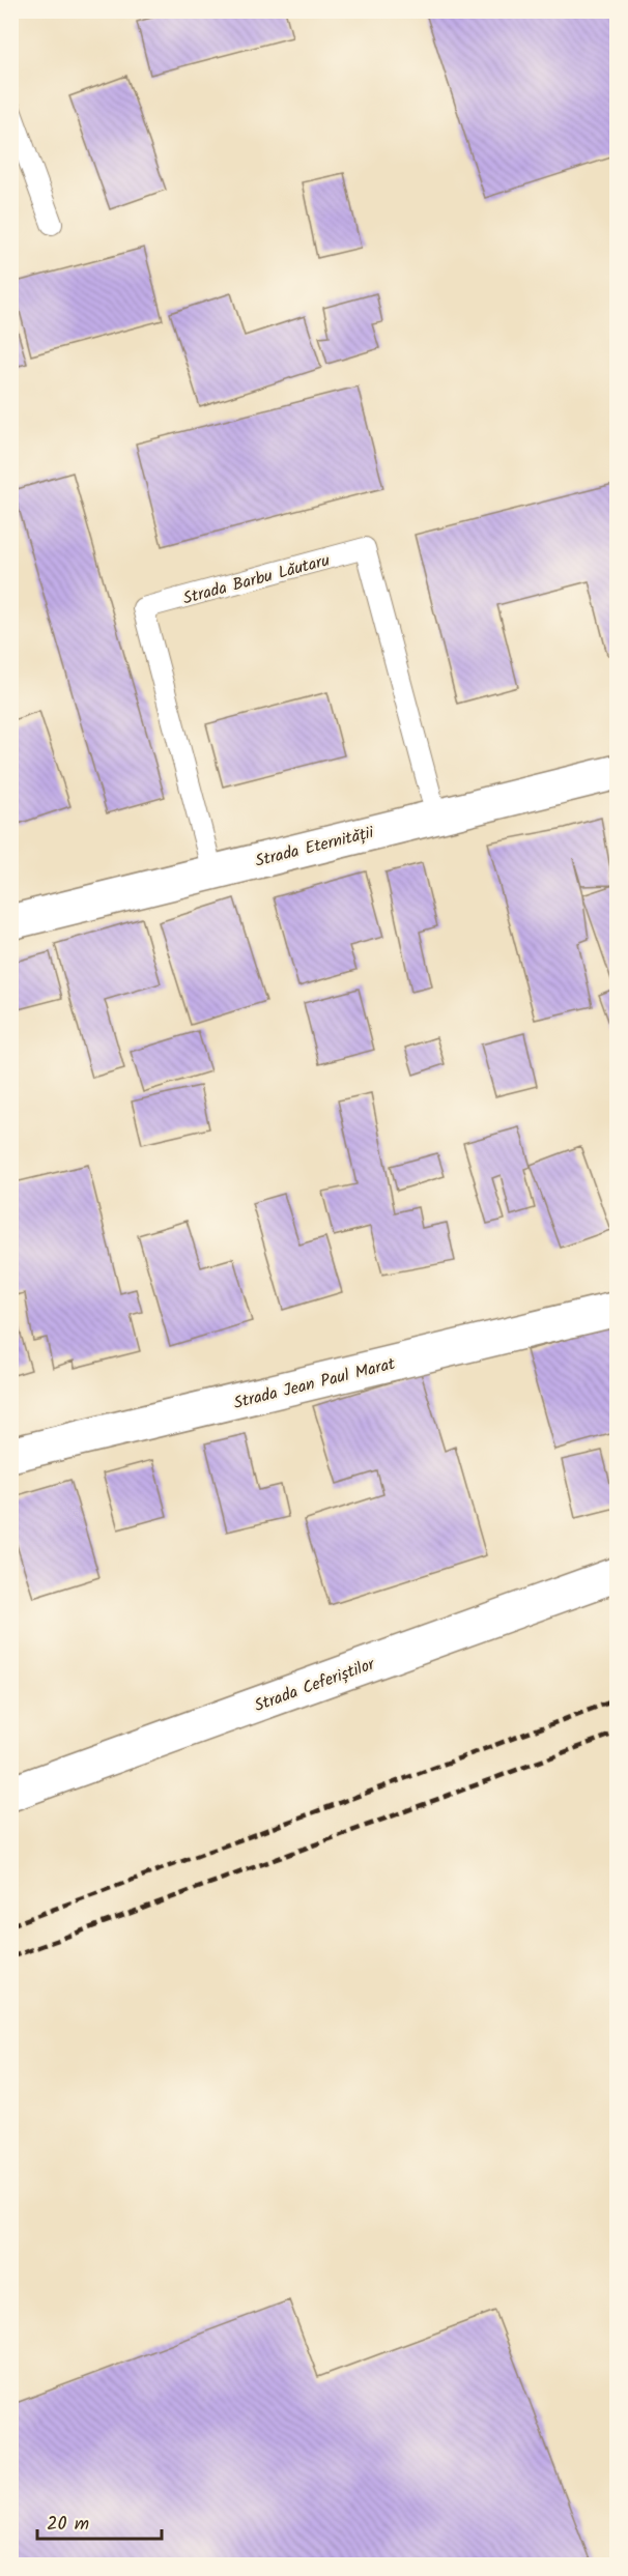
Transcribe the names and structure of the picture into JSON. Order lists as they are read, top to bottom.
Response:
{
  "streets": {
    "street": ["Strada Eternității", "Strada Jean Paul Marat", "Strada Ceferiștilor"],
    "lane": ["Strada Barbu Lăutaru"]
  },
  "crossings": [
    ["Strada Barbu Lăutaru", "Strada Eternității"]
  ],
  "scale_bar": "20 m"
}
